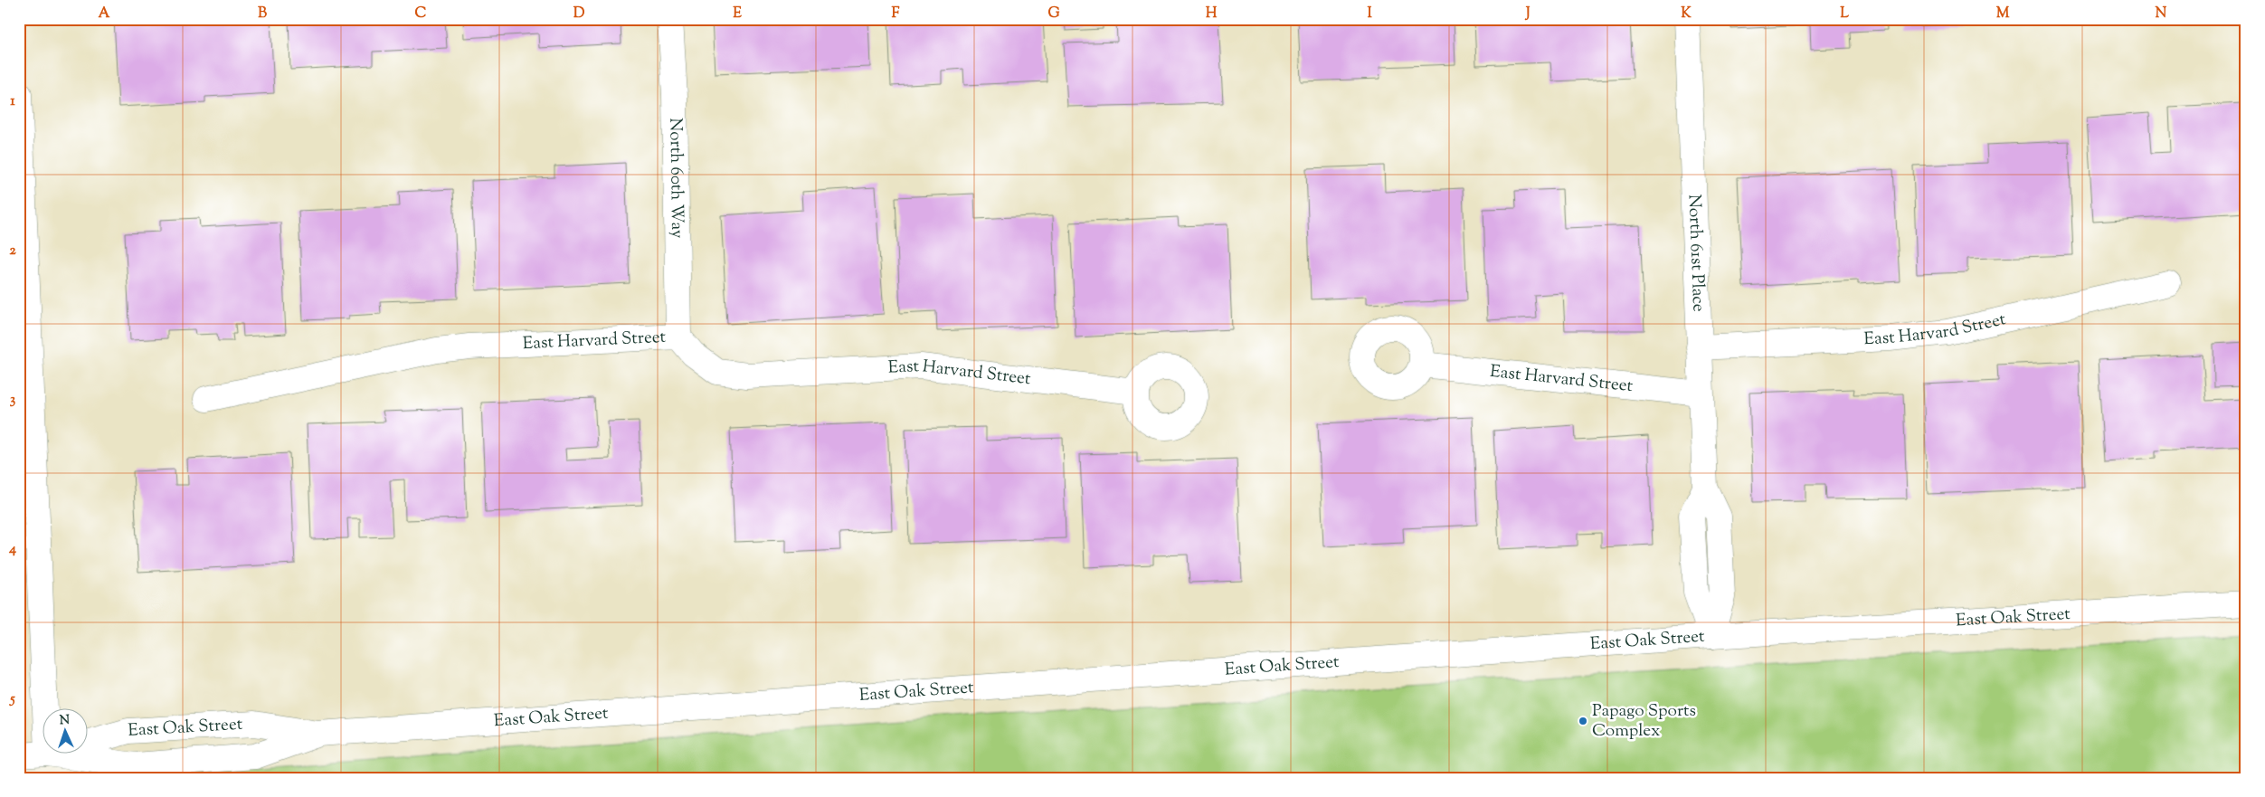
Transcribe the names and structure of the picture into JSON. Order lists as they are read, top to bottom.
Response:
{
  "streets": {
    "street": [
      "North 60th Way",
      "North 61st Place",
      "East Harvard Street",
      "East Oak Street"
    ]
  },
  "crossings": [
    ["North 60th Way", "East Harvard Street"],
    ["North 61st Place", "East Harvard Street"],
    ["North 61st Place", "East Oak Street"]
  ],
  "places": ["Papago Sports Complex"],
  "north": "top",
  "grid": {
    "columns": [
      "A",
      "B",
      "C",
      "D",
      "E",
      "F",
      "G",
      "H",
      "I",
      "J",
      "K",
      "L",
      "M",
      "N"
    ],
    "rows": [
      "1",
      "2",
      "3",
      "4",
      "5"
    ]
  }
}
